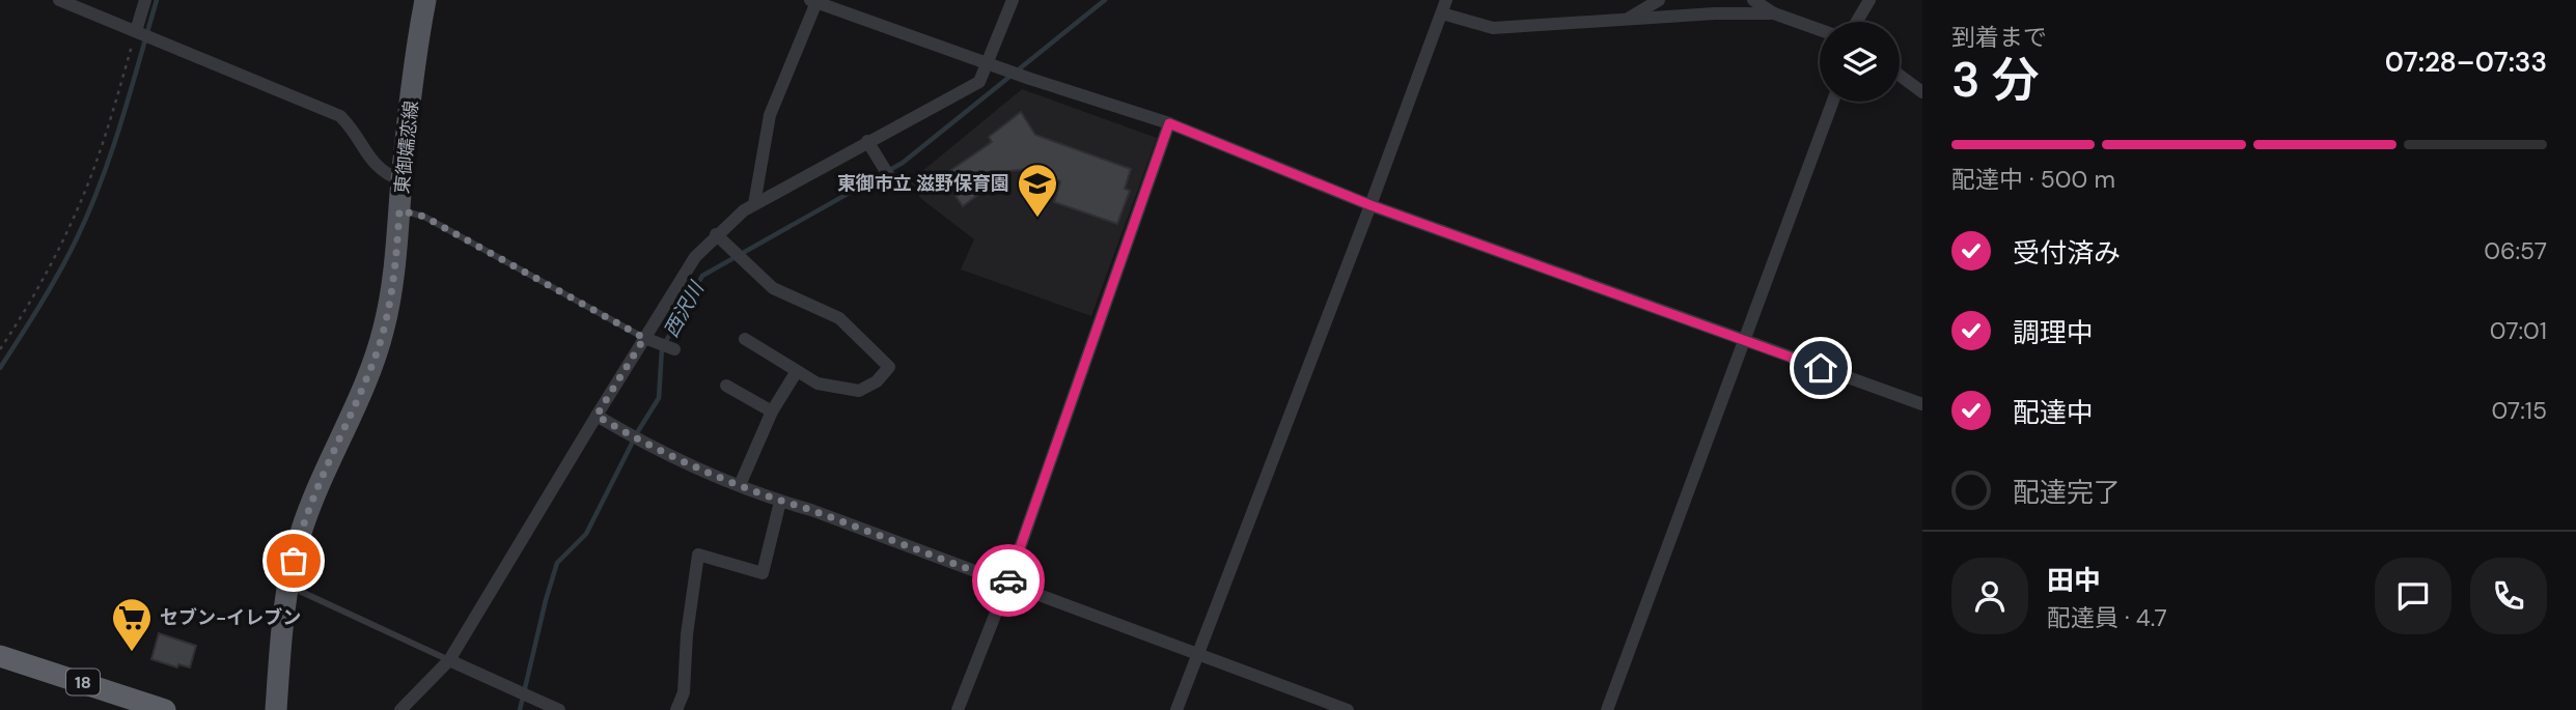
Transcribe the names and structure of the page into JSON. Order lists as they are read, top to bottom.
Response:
{
  "streets": {
    "highway": ["18"],
    "main road": ["東御嬬恋線"]
  },
  "water": ["西沢川"],
  "places": {
    "school or university": ["東御市立 滋野保育園"],
    "supermarket": ["セブン-イレブン"]
  },
  "page": {
    "heading": ["3 分", "到着まで", "07:28–07:33"],
    "panel": ["田中", "配達員 · 4.7"],
    "bar": "配達中 · 500 m",
    "list": [
      ["受付済み", "06:57"],
      ["調理中", "07:01"],
      ["配達中", "07:15"],
      "配達完了"
    ]
  }
}
